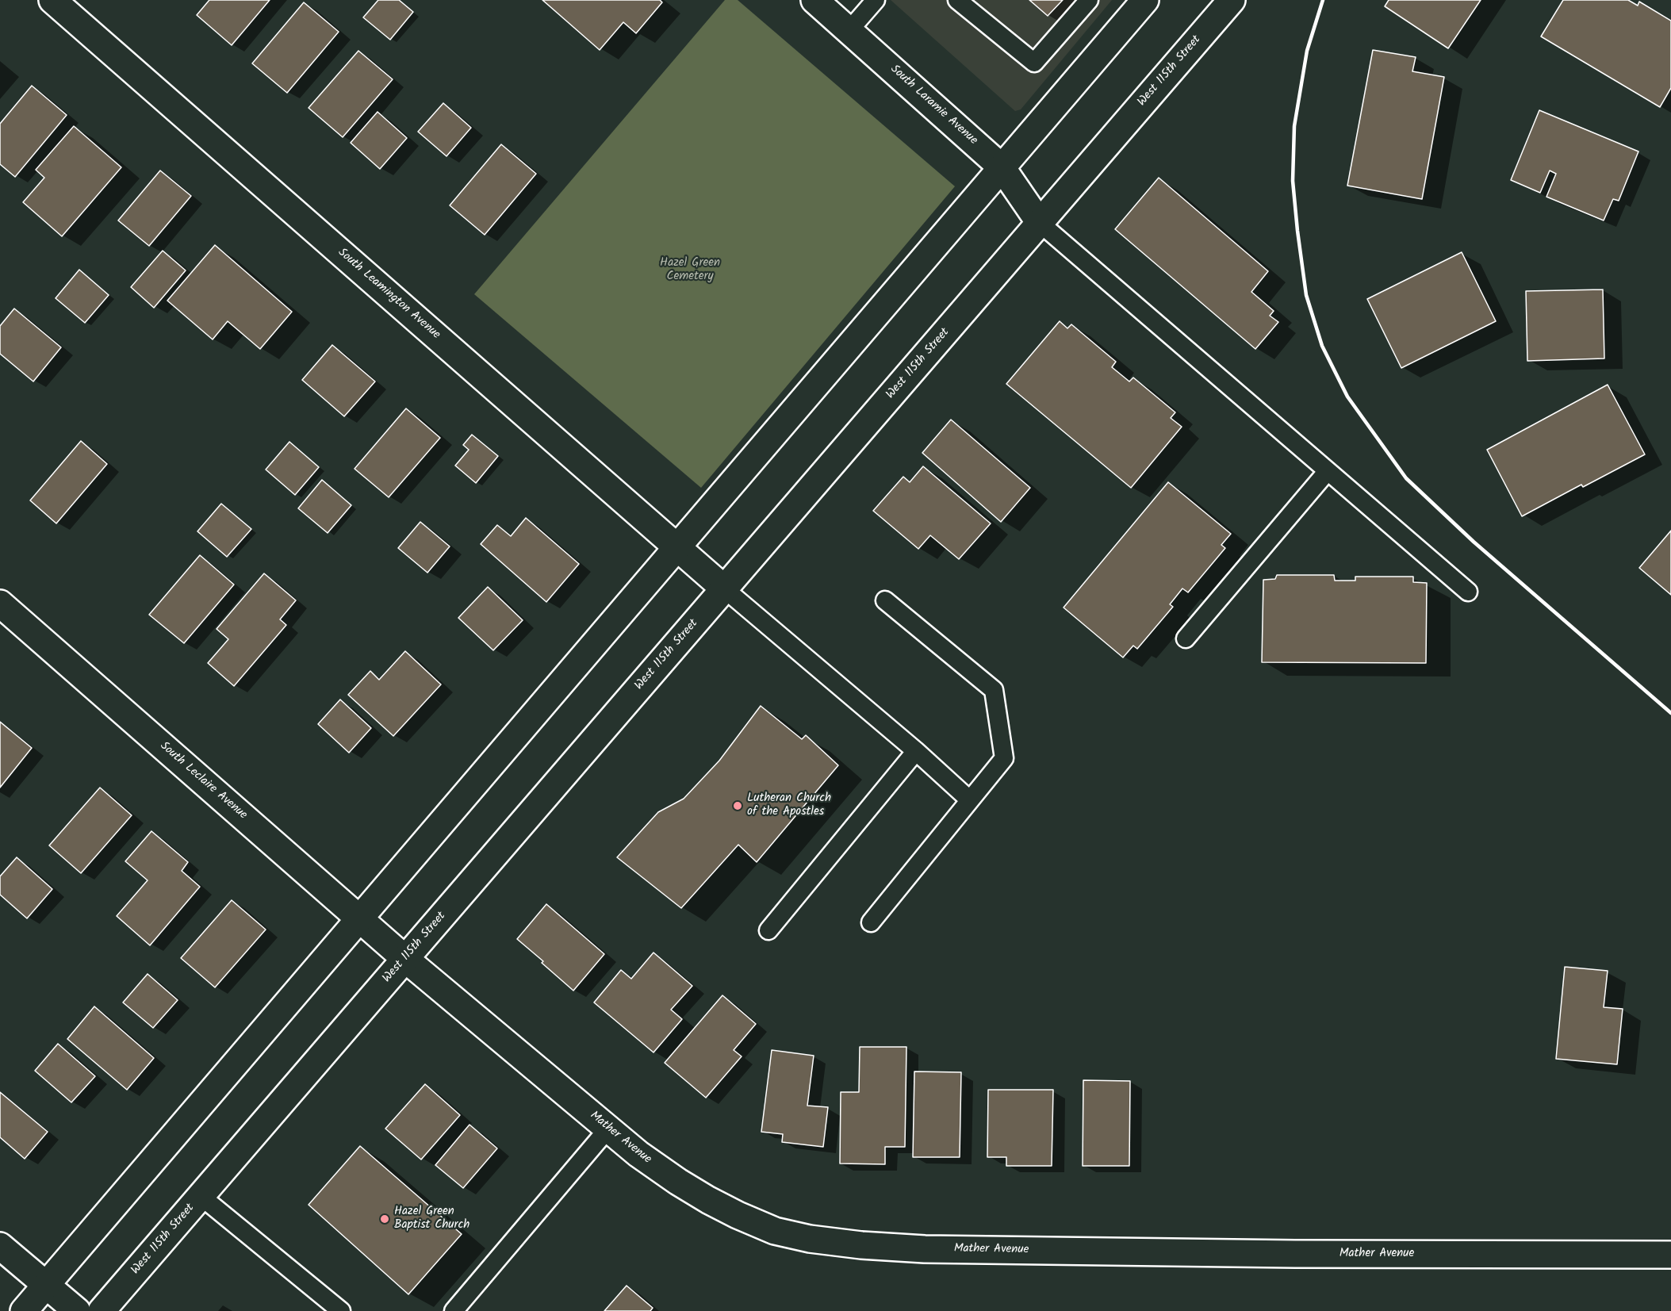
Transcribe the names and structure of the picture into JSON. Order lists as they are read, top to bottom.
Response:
{
  "streets": {
    "street": [
      "West 115th Street",
      "South Laramie Avenue",
      "South Leamington Avenue",
      "South Leclaire Avenue",
      "Mather Avenue"
    ]
  },
  "crossings": [
    ["West 115th Street", "South Laramie Avenue"],
    ["West 115th Street", "South Leamington Avenue"],
    ["West 115th Street", "South Leclaire Avenue"],
    ["West 115th Street", "Mather Avenue"],
    ["South Leclaire Avenue", "Mather Avenue"]
  ],
  "parks": ["Hazel Green Cemetery"],
  "places": ["Lutheran Church of the Apostles", "Hazel Green Baptist Church"]
}
